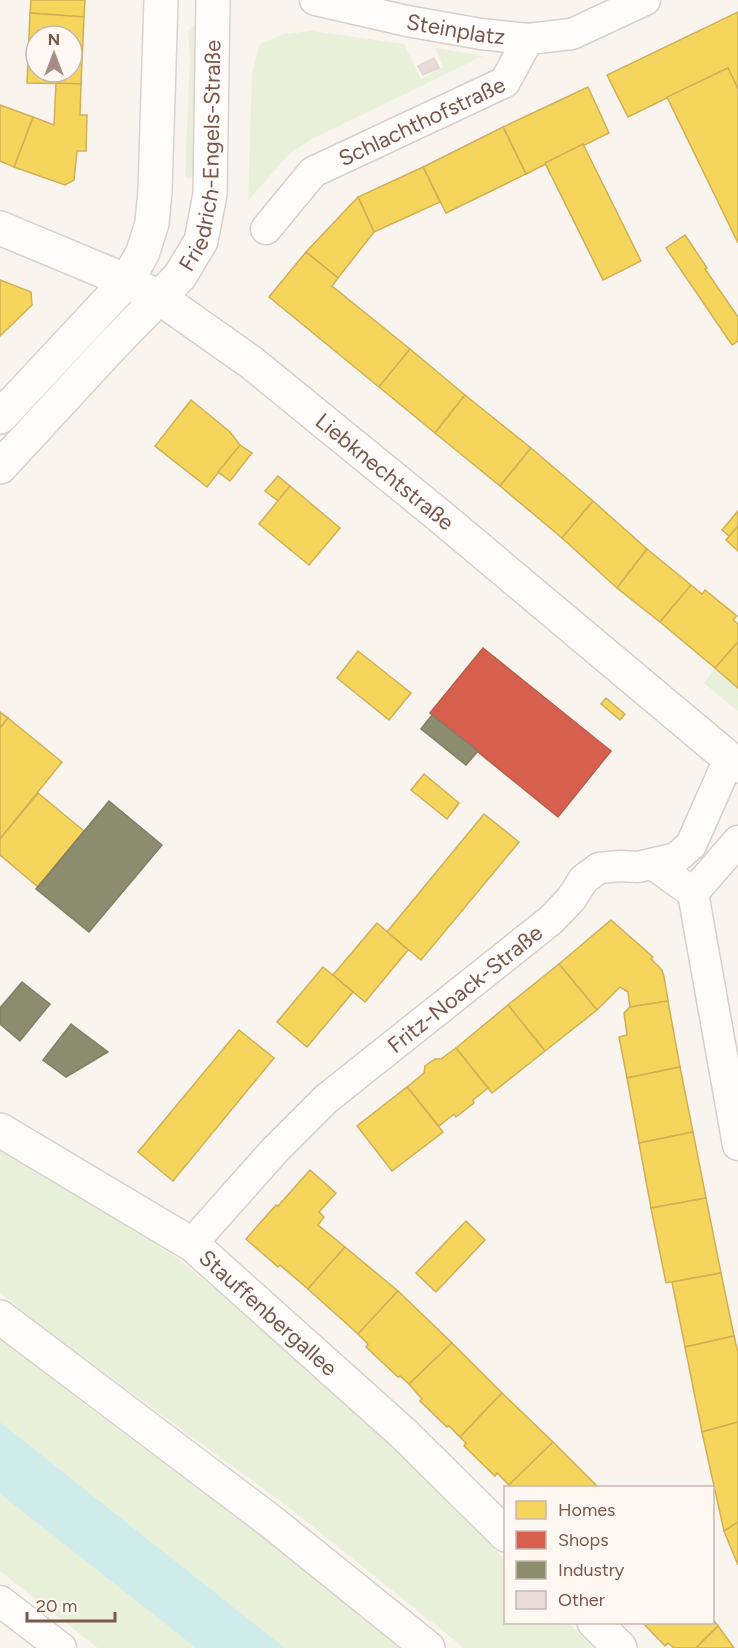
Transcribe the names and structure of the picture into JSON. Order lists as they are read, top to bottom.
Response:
{
  "streets": {
    "main road": ["Friedrich-Engels-Straße", "Liebknechtstraße", "Stauffenbergallee"],
    "street": ["Steinplatz", "Schlachthofstraße", "Fritz-Noack-Straße"]
  },
  "crossings": [
    ["Steinplatz", "Schlachthofstraße"],
    ["Friedrich-Engels-Straße", "Liebknechtstraße"],
    ["Liebknechtstraße", "Fritz-Noack-Straße"],
    ["Fritz-Noack-Straße", "Stauffenbergallee"]
  ],
  "legend": [
    "Homes",
    "Shops",
    "Industry",
    "Other"
  ],
  "scale_bar": "20 m",
  "north": "top"
}
